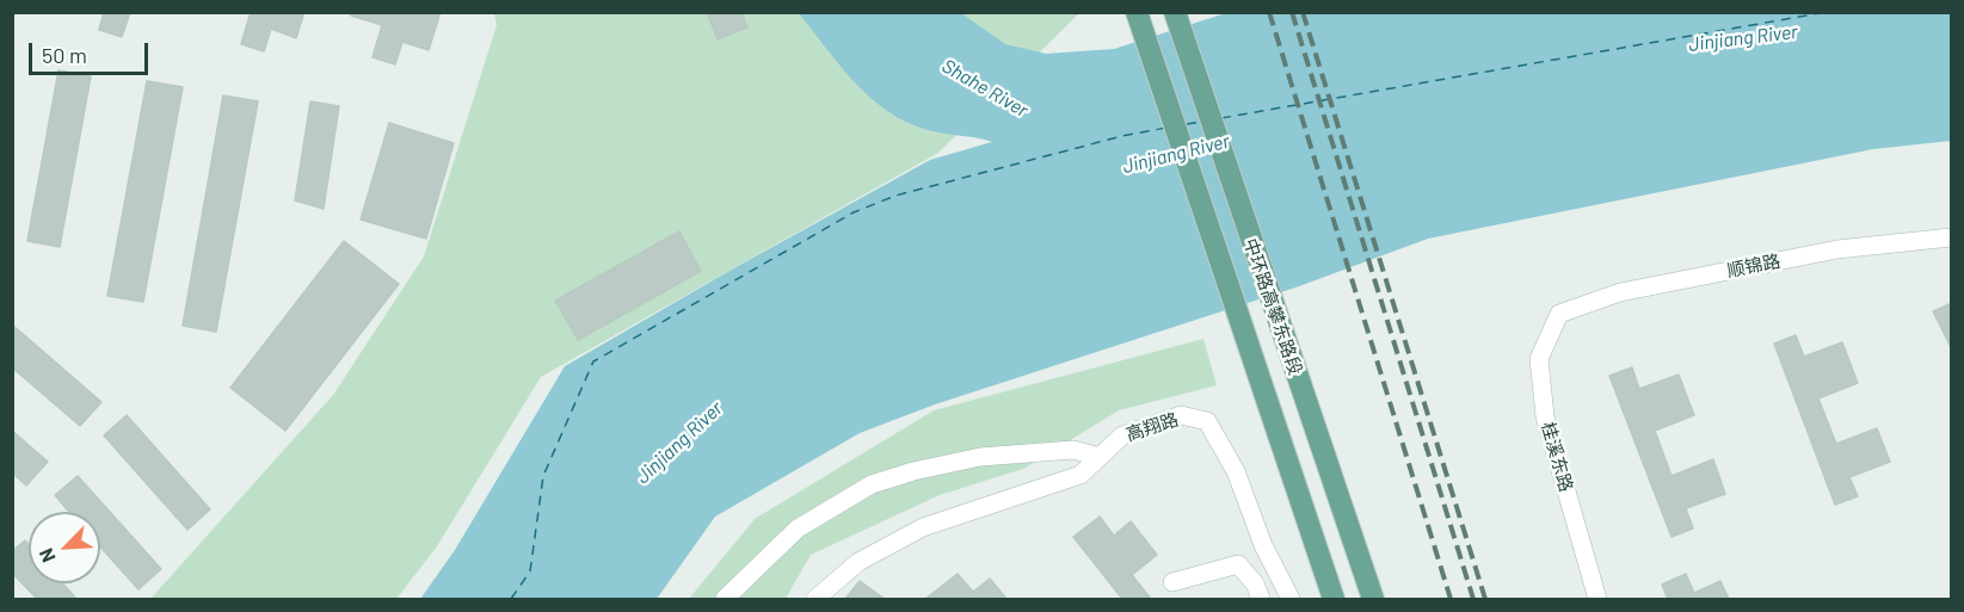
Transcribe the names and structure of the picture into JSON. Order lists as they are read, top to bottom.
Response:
{
  "streets": {
    "main road": ["中环路高攀东路段"],
    "street": ["顺锦路", "高翔路", "桂溪东路"]
  },
  "crossings": [
    ["顺锦路", "桂溪东路"]
  ],
  "water": ["Jinjiang River", "Shahe River"],
  "scale_bar": "50 m",
  "north": "bottom left"
}
